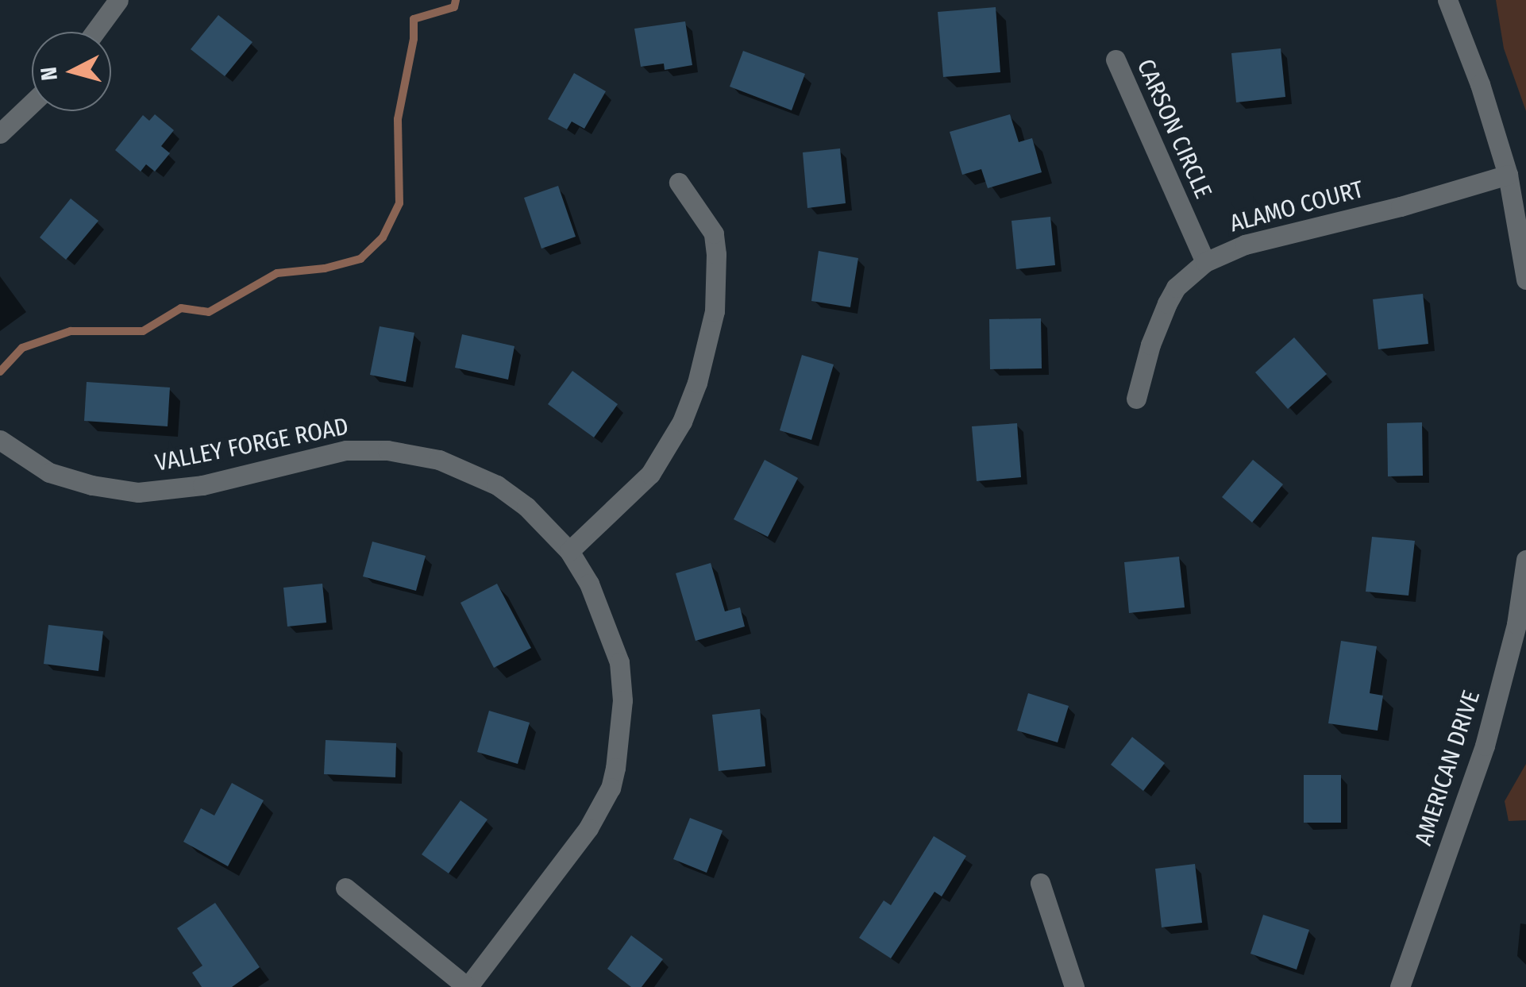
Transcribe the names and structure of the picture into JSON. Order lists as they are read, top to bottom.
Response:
{
  "streets": {
    "street": [
      "CARSON CIRCLE",
      "ALAMO COURT",
      "VALLEY FORGE ROAD",
      "AMERICAN DRIVE"
    ]
  },
  "crossings": [
    ["CARSON CIRCLE", "ALAMO COURT"]
  ],
  "north": "left"
}
